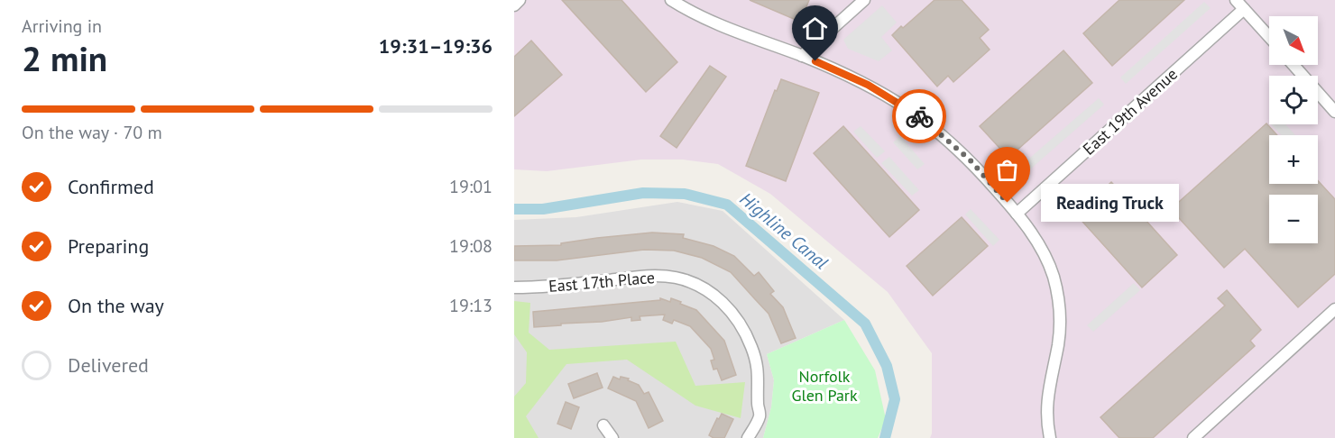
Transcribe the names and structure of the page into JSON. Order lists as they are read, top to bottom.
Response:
{
  "streets": {
    "street": ["East 19th Avenue", "East 17th Place"]
  },
  "water": ["Highline Canal"],
  "parks": ["Norfolk Glen Park"],
  "places": ["Reading Truck"],
  "north": "bottom right",
  "page": {
    "heading": ["2 min", "Arriving in", "19:31–19:36"],
    "map_buttons": ["+", "−"],
    "bar": "On the way · 70 m",
    "list": [
      ["Confirmed", "19:01"],
      ["Preparing", "19:08"],
      ["On the way", "19:13"],
      "Delivered"
    ],
    "bubble": "Reading Truck"
  }
}
